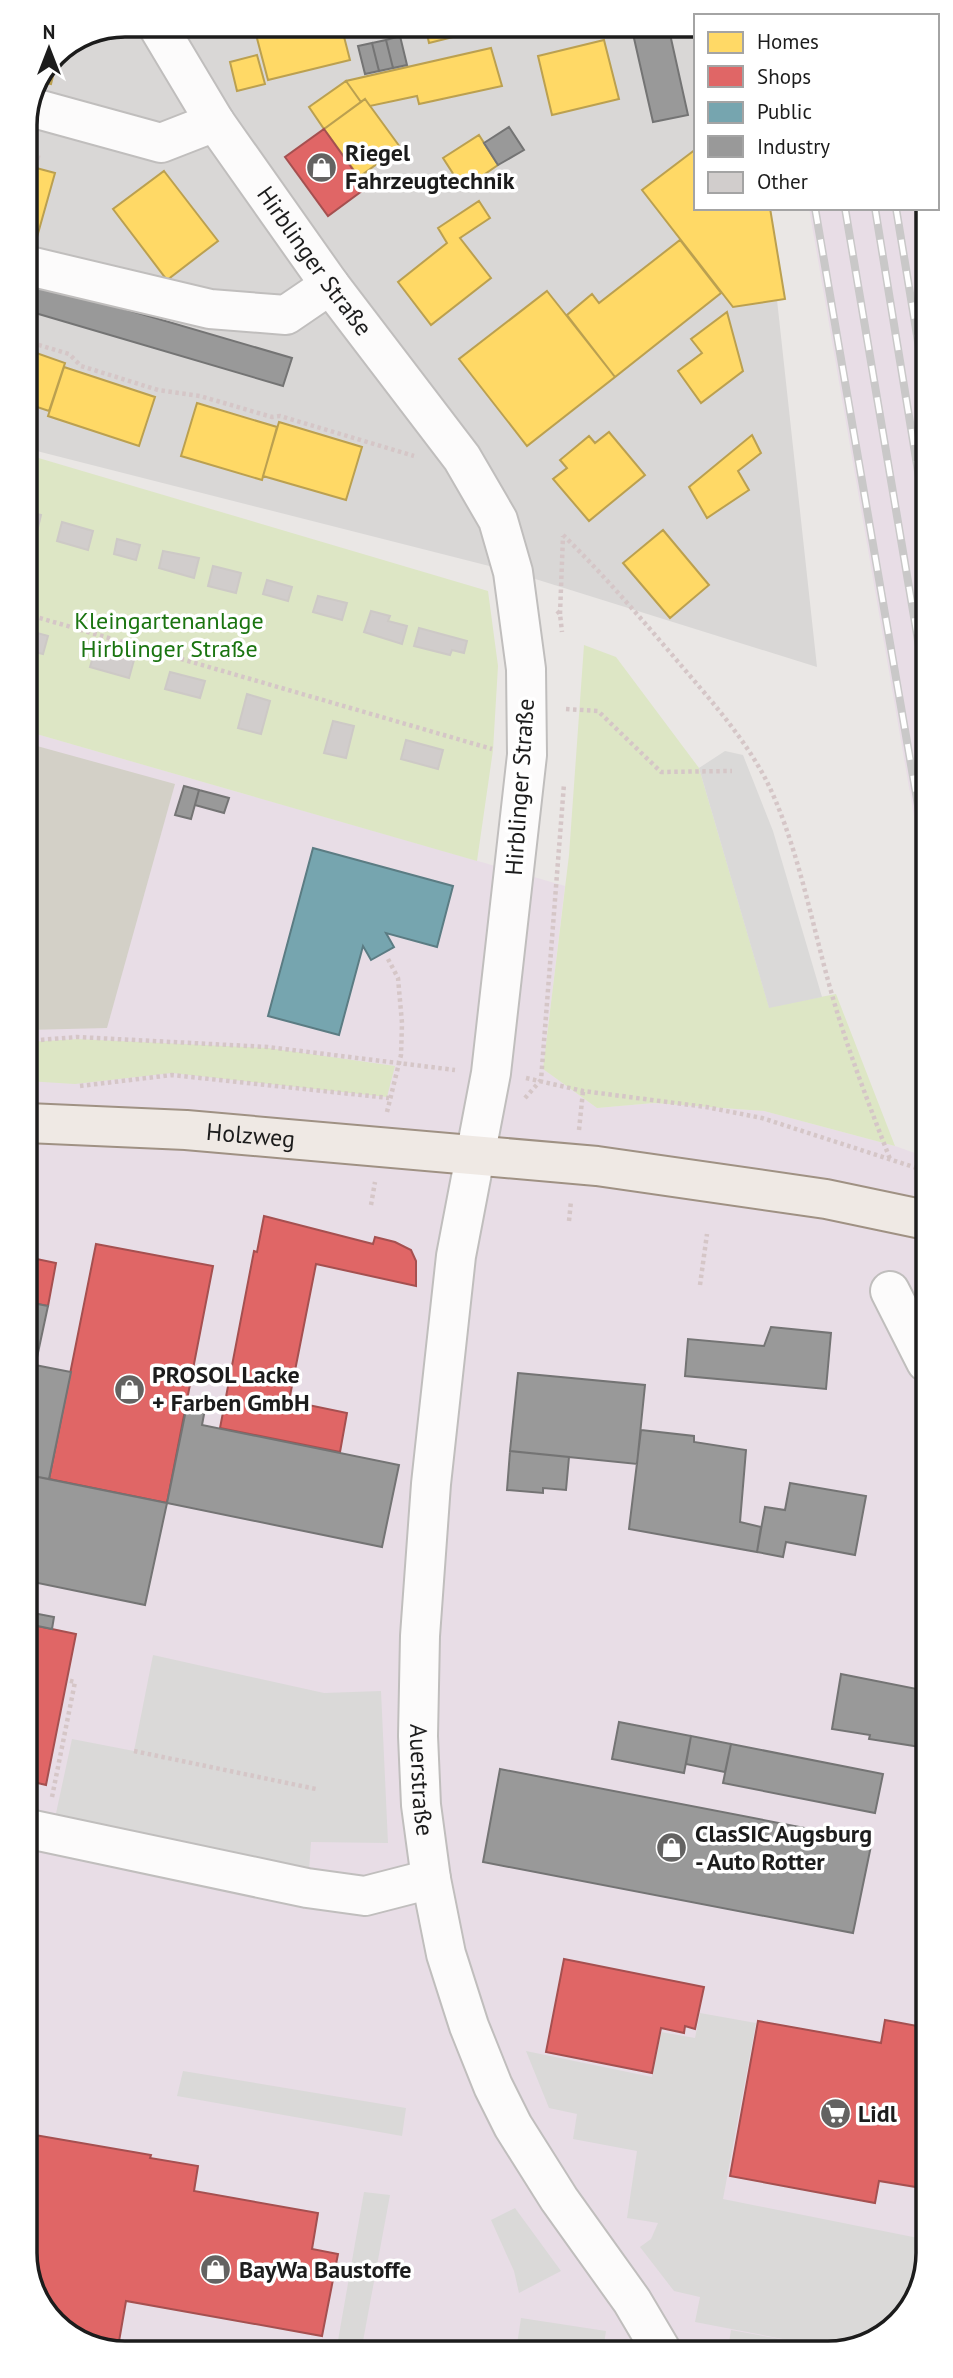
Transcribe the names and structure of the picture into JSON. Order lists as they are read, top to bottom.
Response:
{
  "streets": {
    "main road": ["Holzweg"],
    "street": ["Hirblinger Straße", "Auerstraße"]
  },
  "crossings": [
    ["Hirblinger Straße", "Holzweg"],
    ["Hirblinger Straße", "Auerstraße"],
    ["Holzweg", "Auerstraße"]
  ],
  "parks": ["Kleingartenanlage Hirblinger Straße"],
  "places": {
    "shop": [
      "Riegel Fahrzeugtechnik",
      "PROSOL Lacke + Farben GmbH",
      "ClasSIC Augsburg - Auto Rotter",
      "BayWa Baustoffe"
    ],
    "supermarket": ["Lidl"]
  },
  "legend": [
    "Homes",
    "Shops",
    "Public",
    "Industry",
    "Other"
  ],
  "north": "top"
}
